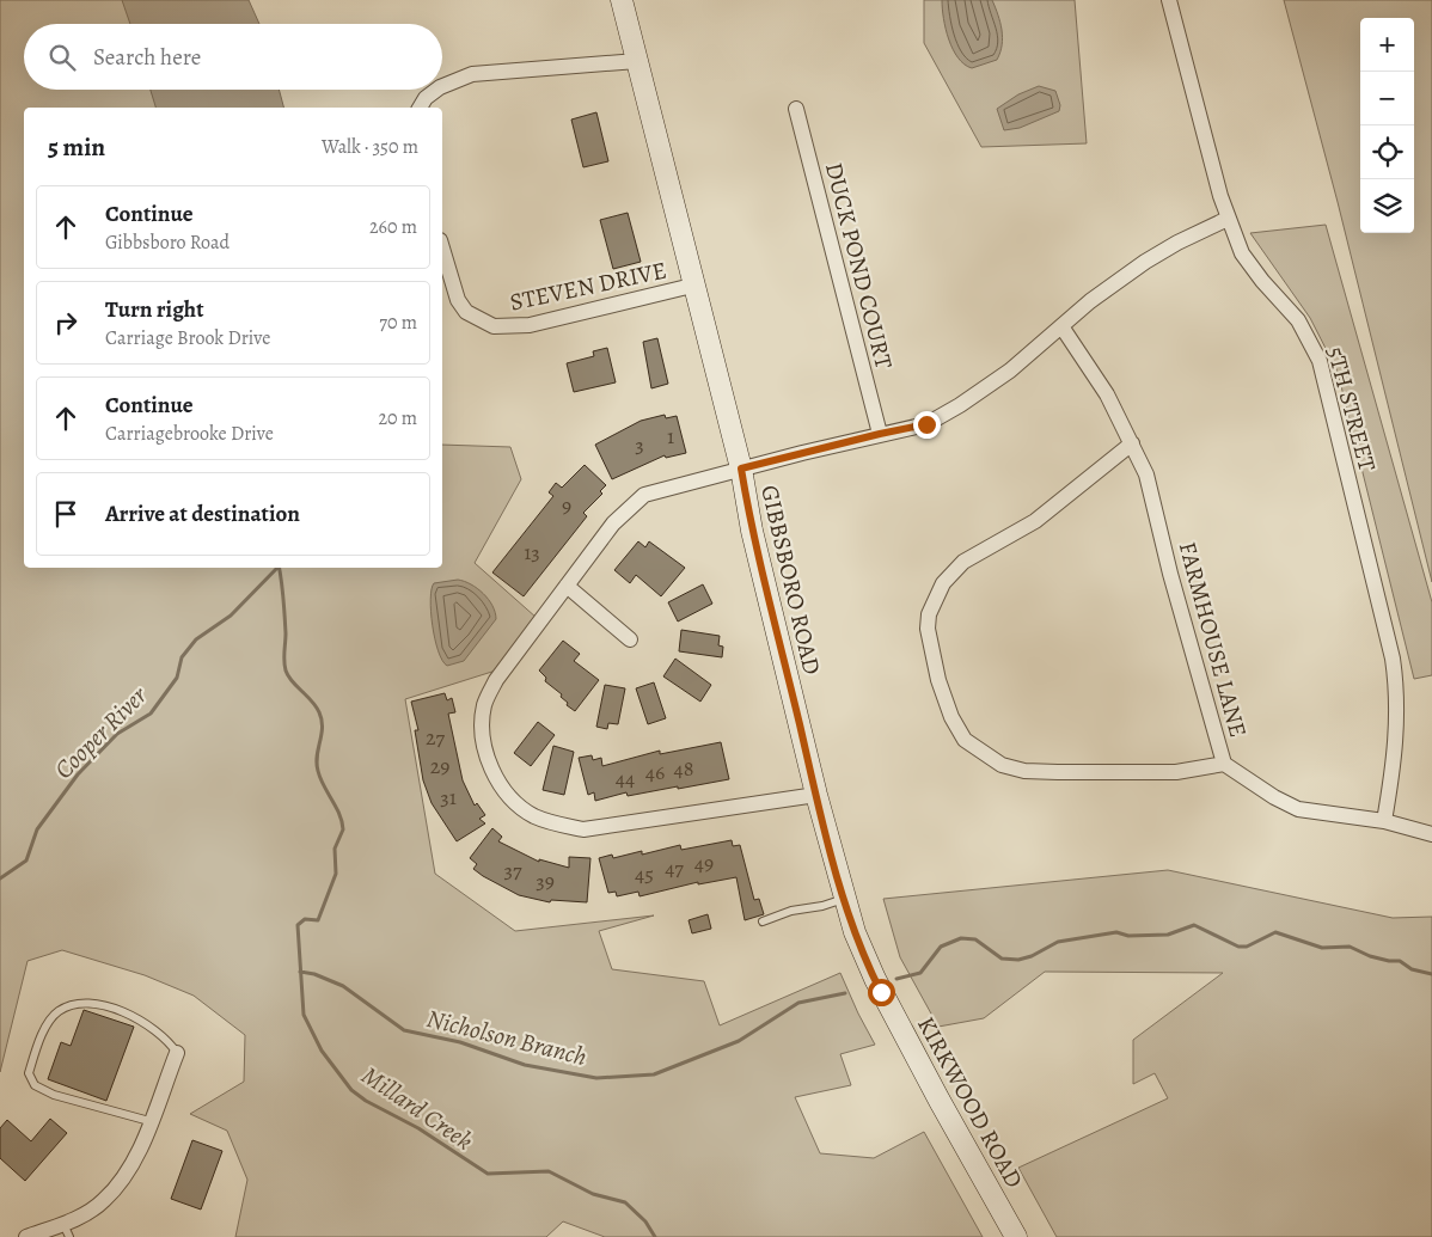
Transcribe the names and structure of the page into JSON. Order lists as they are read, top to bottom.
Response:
{
  "streets": {
    "street": [
      "DUCK POND COURT",
      "STEVEN DRIVE",
      "5TH STREET",
      "GIBBSBORO ROAD",
      "FARMHOUSE LANE",
      "KIRKWOOD ROAD"
    ]
  },
  "crossings": [
    ["STEVEN DRIVE", "GIBBSBORO ROAD"],
    ["5TH STREET", "FARMHOUSE LANE"],
    ["GIBBSBORO ROAD", "KIRKWOOD ROAD"]
  ],
  "water": ["Cooper River", "Nicholson Branch", "Millard Creek"],
  "house_numbers": [
    "1",
    "3",
    "9",
    "13",
    "27",
    "29",
    "48",
    "46",
    "44",
    "31",
    "49",
    "47",
    "37",
    "45",
    "39"
  ],
  "page": {
    "map_buttons": ["+", "−"],
    "search": "Search here",
    "heading": ["5 min", "Walk · 350 m"],
    "list": [
      ["Continue", "Gibbsboro Road", "260 m"],
      ["Turn right", "Carriage Brook Drive", "70 m"],
      ["Continue", "Carriagebrooke Drive", "20 m"],
      "Arrive at destination"
    ]
  }
}
